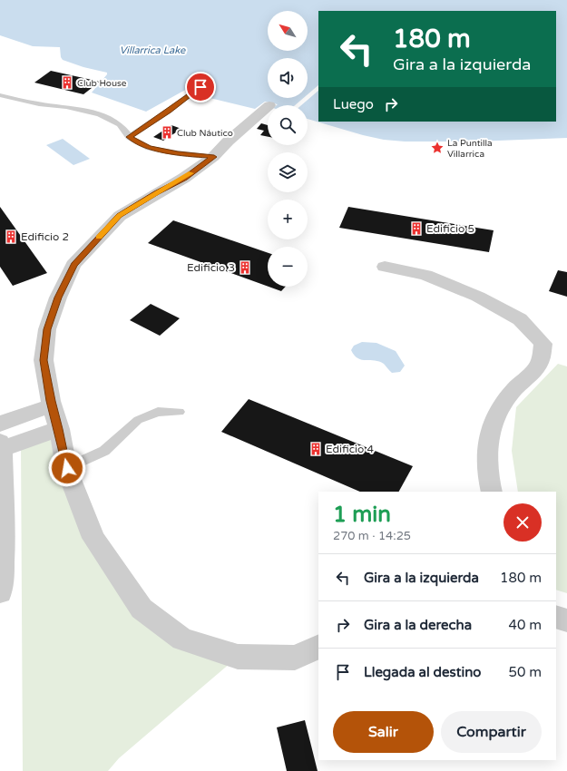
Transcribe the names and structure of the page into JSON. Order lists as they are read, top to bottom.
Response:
{
  "water": ["Villarrica Lake"],
  "places": {
    "building": [
      "Club House",
      "Club Náutico",
      "Edificio 5",
      "Edificio 2",
      "Edificio 3",
      "Edificio 4"
    ],
    "place": ["La Puntilla Villarrica"]
  },
  "north": "top left",
  "page": {
    "map_buttons": ["+", "−"],
    "turn": ["180 m", "Gira a la izquierda"],
    "then": "Luego",
    "heading": ["1 min", "270 m · 14:25"],
    "list": [
      {
        "name": "Gira a la izquierda",
        "value": "180 m"
      },
      {
        "name": "Gira a la derecha",
        "value": "40 m"
      },
      {
        "name": "Llegada al destino",
        "value": "50 m"
      }
    ],
    "buttons": ["Salir", "Compartir"]
  }
}
